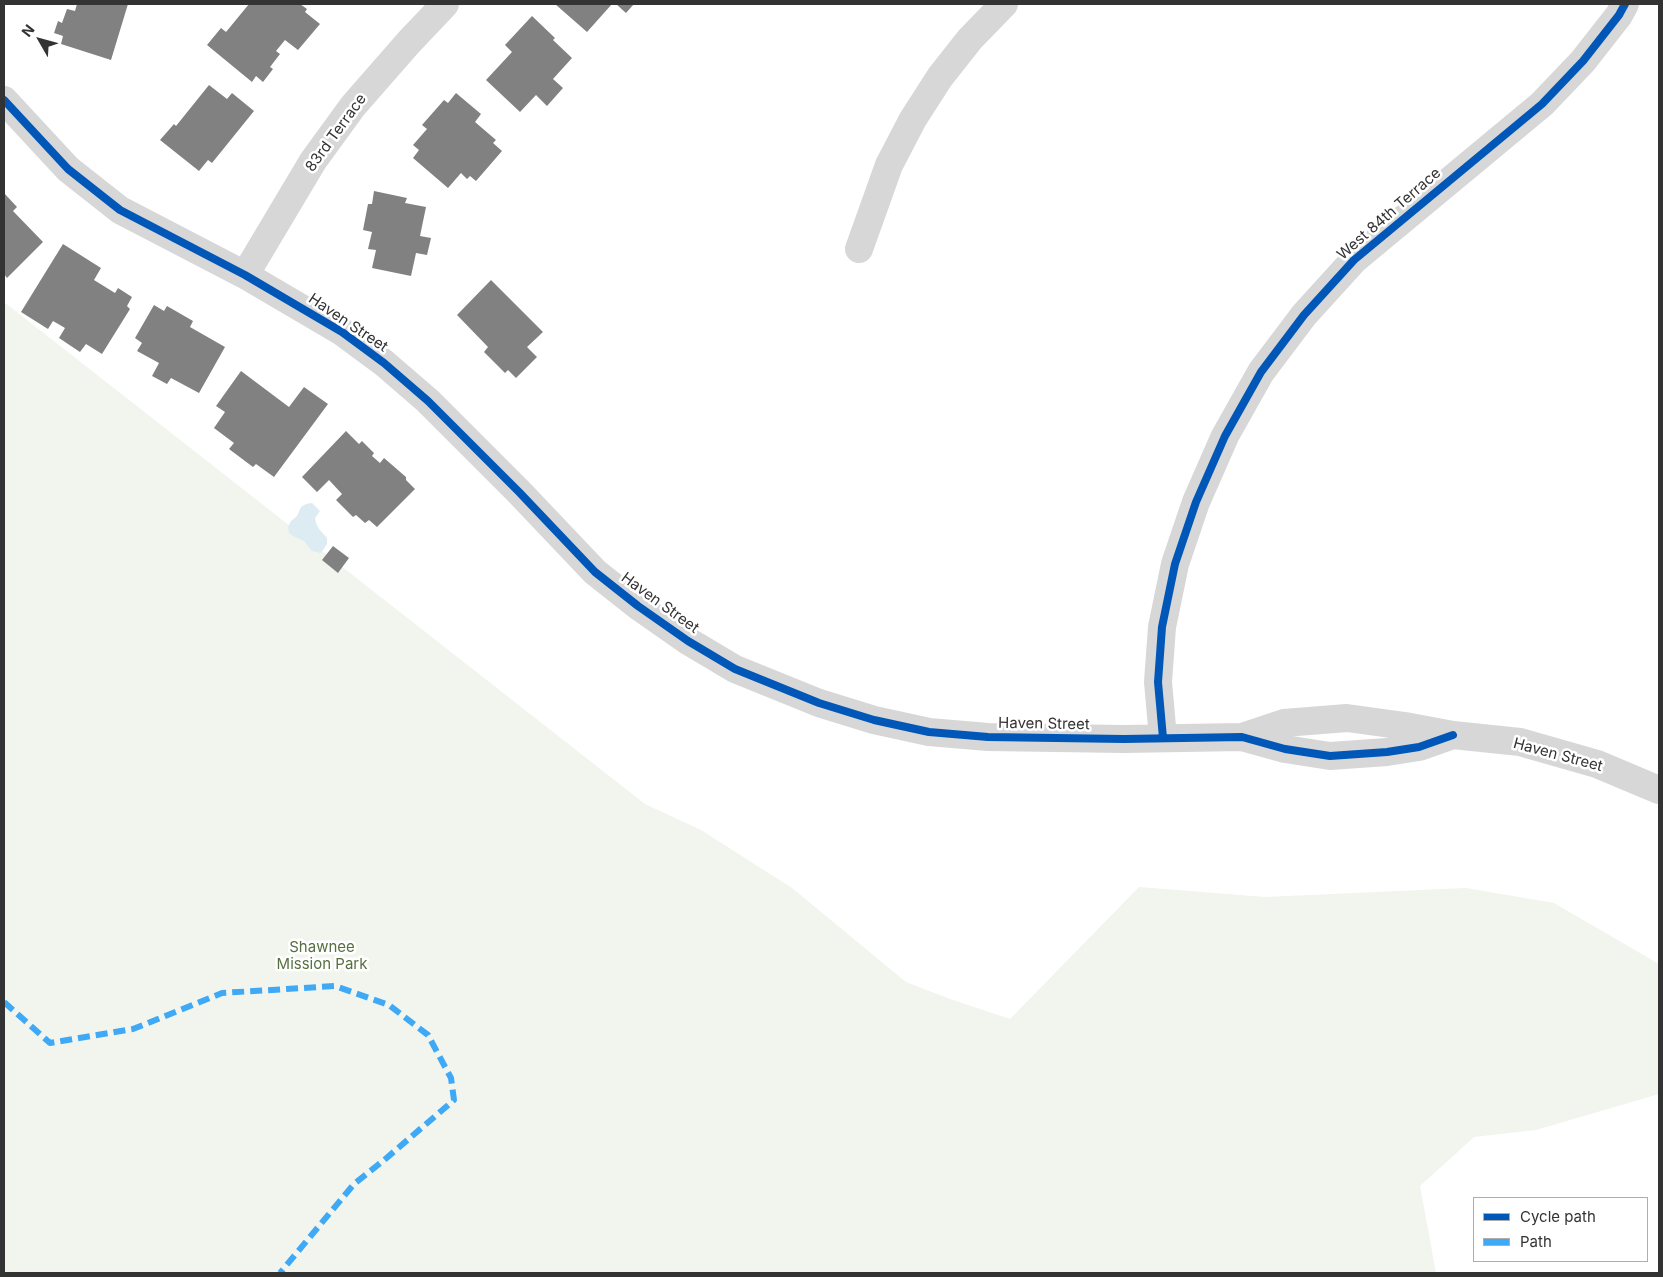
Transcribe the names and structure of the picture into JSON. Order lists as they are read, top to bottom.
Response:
{
  "streets": {
    "street": ["83rd Terrace", "West 84th Terrace", "Haven Street"]
  },
  "crossings": [
    ["83rd Terrace", "Haven Street"],
    ["West 84th Terrace", "Haven Street"]
  ],
  "parks": ["Shawnee Mission Park"],
  "legend": ["Cycle path", "Path"],
  "north": "top left"
}
